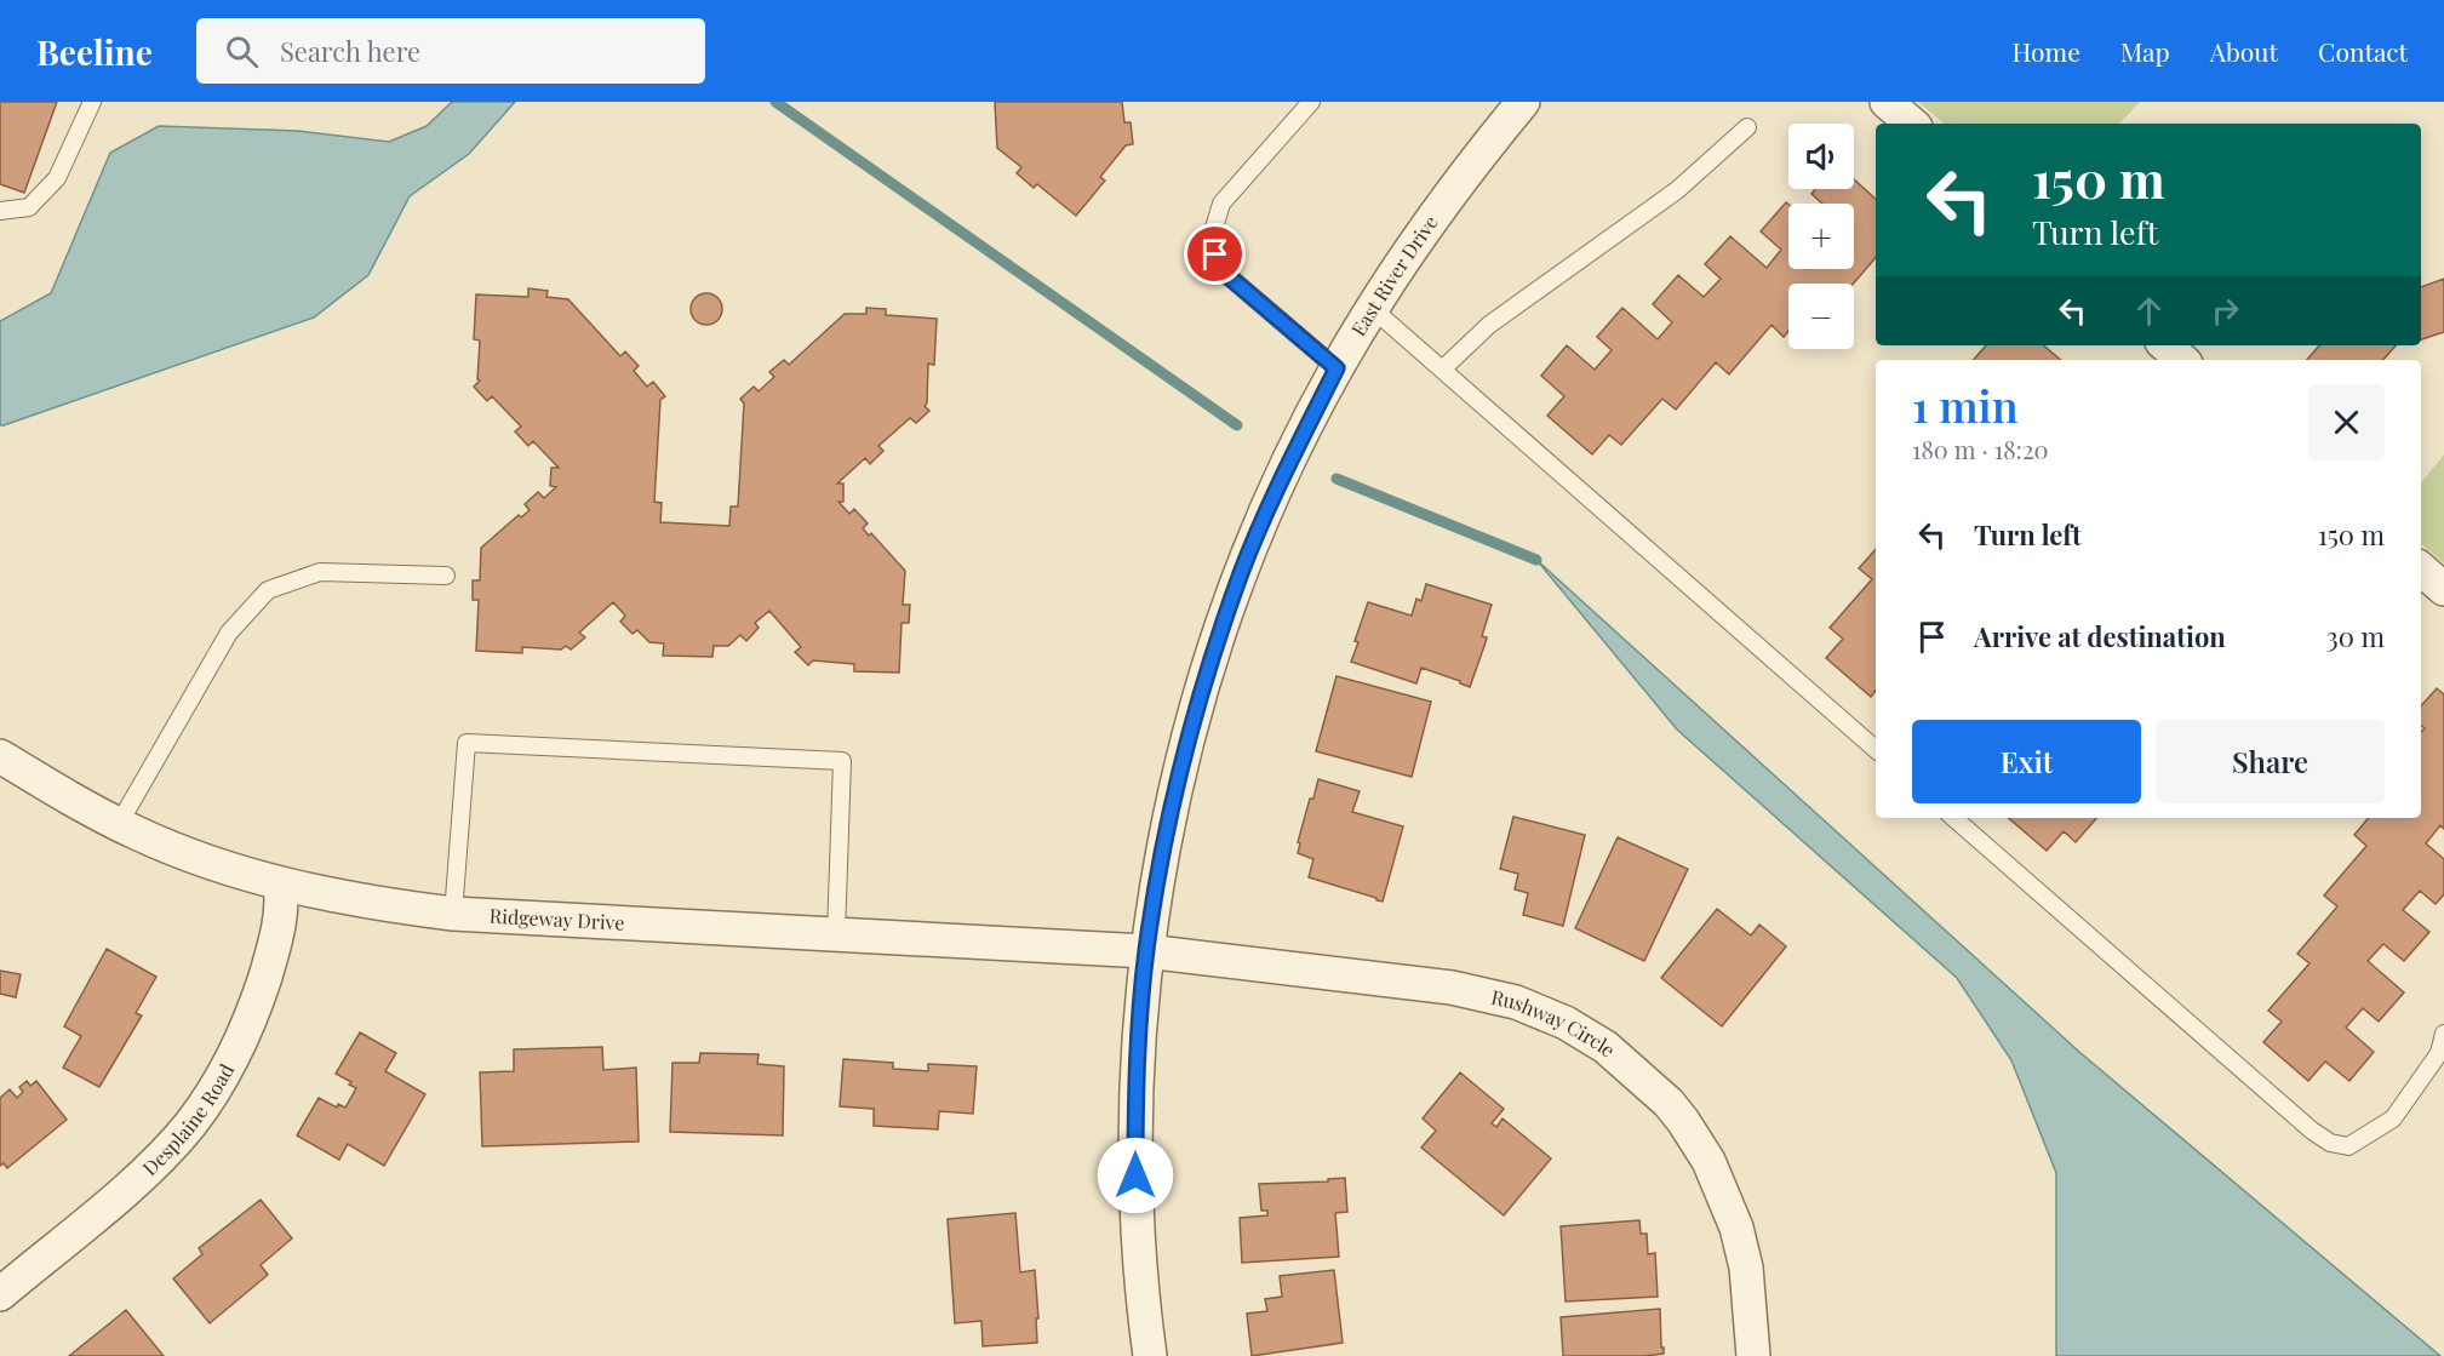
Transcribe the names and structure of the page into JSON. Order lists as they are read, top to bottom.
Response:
{
  "streets": {
    "street": [
      "East River Drive",
      "Ridgeway Drive",
      "Rushway Circle",
      "Desplaine Road"
    ]
  },
  "crossings": [
    ["East River Drive", "Ridgeway Drive"],
    ["East River Drive", "Rushway Circle"],
    ["Ridgeway Drive", "Rushway Circle"],
    ["Ridgeway Drive", "Desplaine Road"]
  ],
  "page": {
    "header": "Beeline",
    "search": "Search here",
    "nav": [
      "Home",
      "Map",
      "About",
      "Contact"
    ],
    "map_buttons": ["+", "−"],
    "turn": ["150 m", "Turn left"],
    "heading": ["1 min", "180 m · 18:20"],
    "list": [
      {
        "name": "Turn left",
        "value": "150 m"
      },
      {
        "name": "Arrive at destination",
        "value": "30 m"
      }
    ],
    "buttons": ["Exit", "Share"]
  }
}
